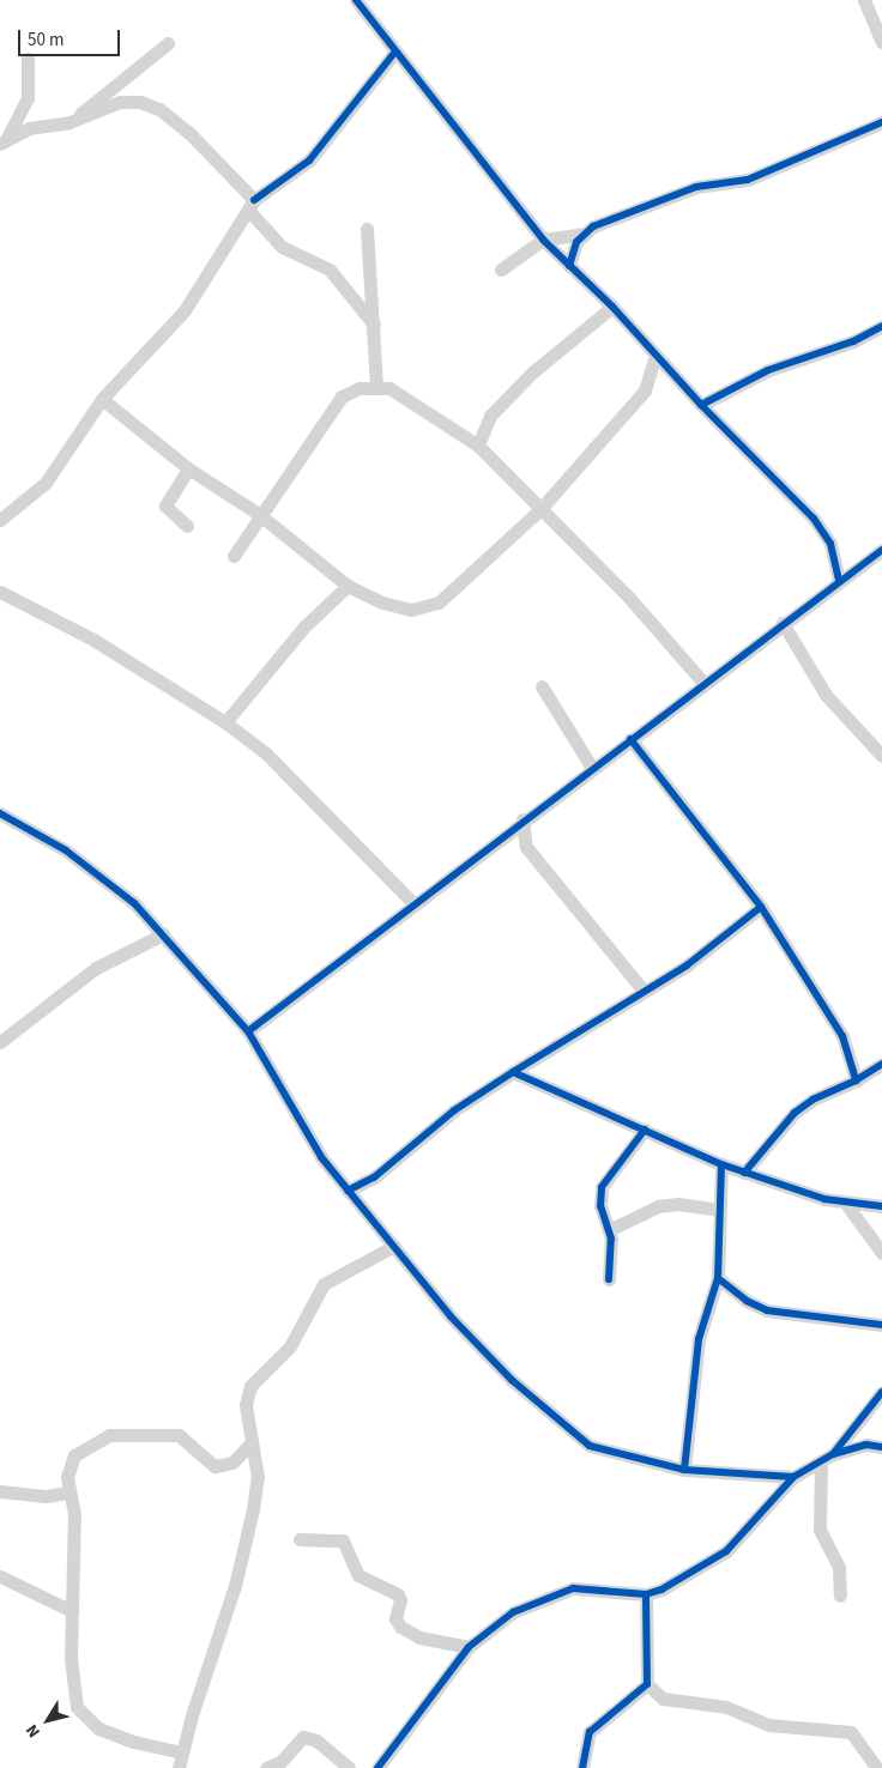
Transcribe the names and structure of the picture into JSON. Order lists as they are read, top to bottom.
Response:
{
  "scale_bar": "50 m",
  "north": "bottom left"
}
